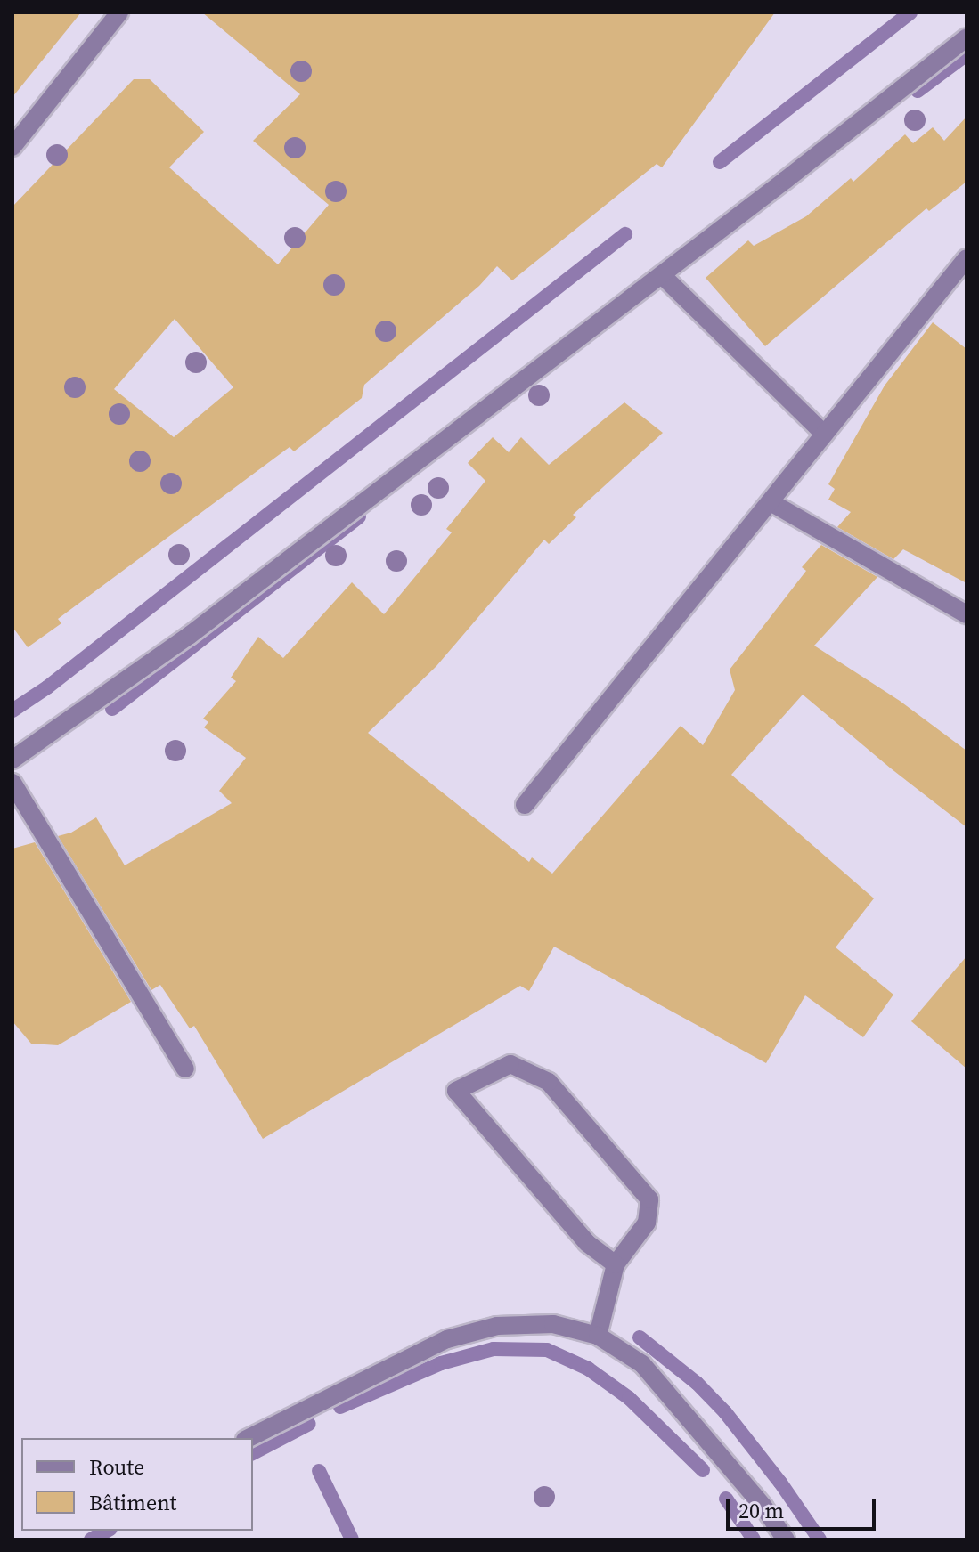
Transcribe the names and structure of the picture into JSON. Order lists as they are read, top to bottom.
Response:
{
  "legend": ["Route", "Bâtiment"],
  "scale_bar": "20 m"
}
